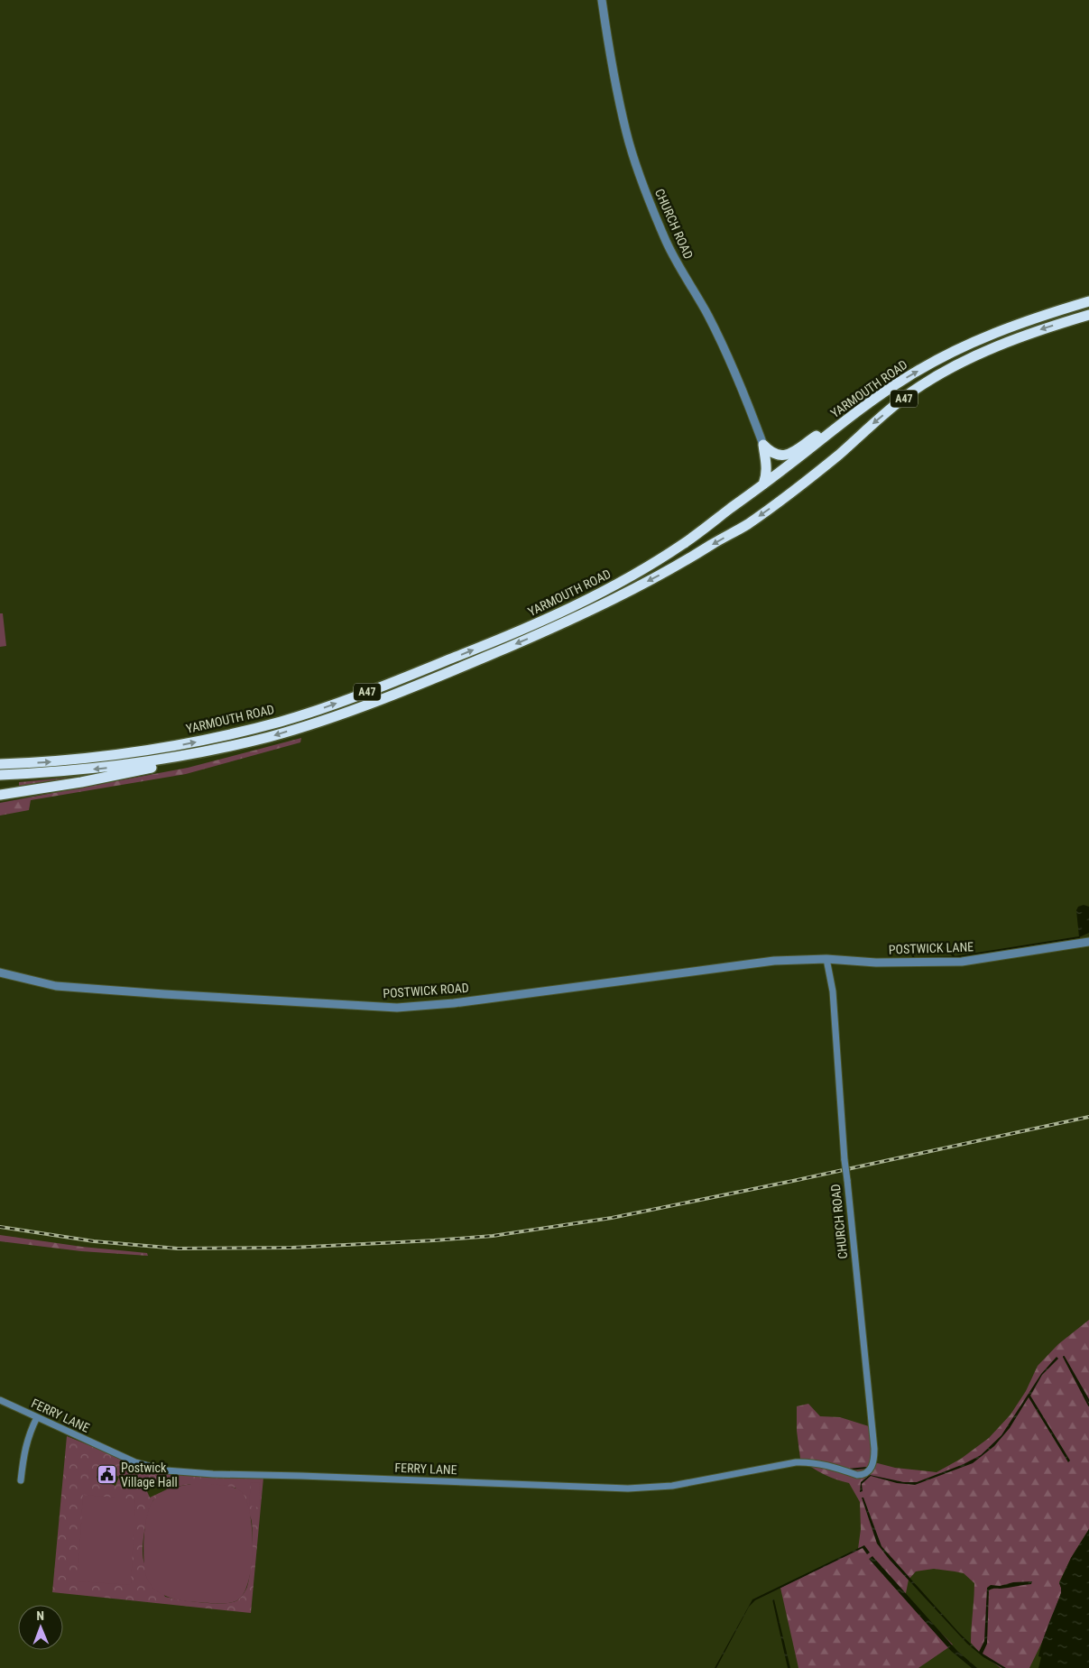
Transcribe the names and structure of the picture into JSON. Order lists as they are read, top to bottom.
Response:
{
  "streets": {
    "highway": ["YARMOUTH ROAD", "A47"],
    "street": [
      "CHURCH ROAD",
      "POSTWICK LANE",
      "POSTWICK ROAD",
      "FERRY LANE"
    ]
  },
  "crossings": [
    ["CHURCH ROAD", "A47"],
    ["CHURCH ROAD", "POSTWICK LANE"],
    ["CHURCH ROAD", "POSTWICK ROAD"],
    ["CHURCH ROAD", "FERRY LANE"],
    ["YARMOUTH ROAD", "A47"],
    ["POSTWICK LANE", "POSTWICK ROAD"]
  ],
  "places": {
    "public building": ["Postwick Village Hall"]
  },
  "north": "top"
}
